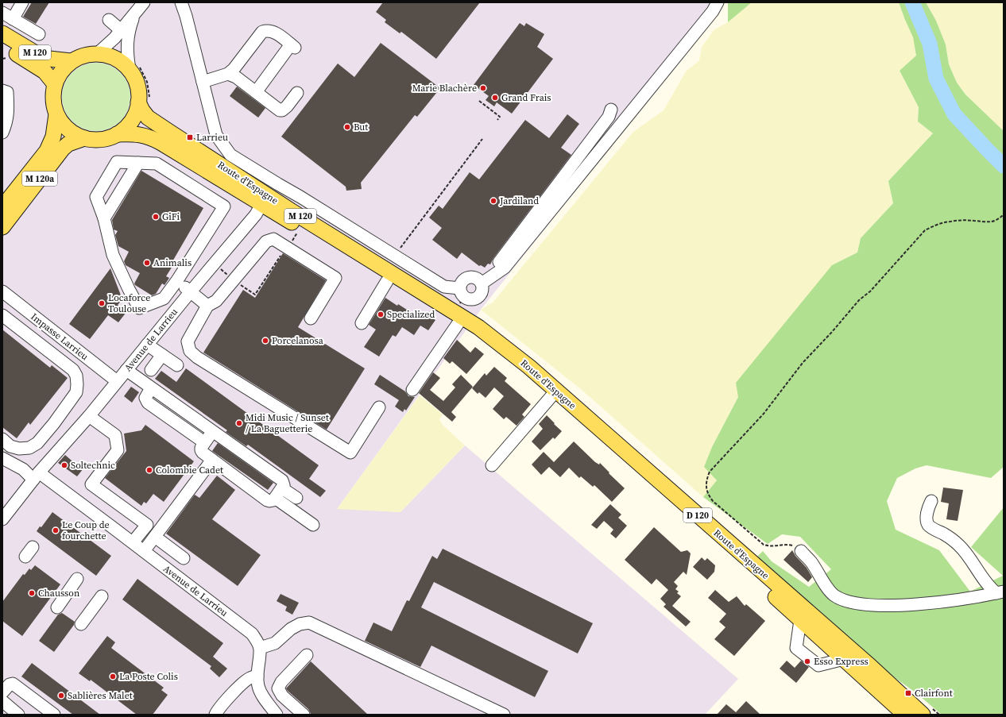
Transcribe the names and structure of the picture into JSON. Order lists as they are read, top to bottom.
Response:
{
  "streets": {
    "main road": [
      "M 120",
      "M 120a",
      "Route d'Espagne",
      "D 120"
    ],
    "street": ["Impasse Larrieu", "Avenue de Larrieu"]
  },
  "crossings": [
    ["M 120", "M 120a"],
    ["M 120", "Route d'Espagne"],
    ["M 120a", "Route d'Espagne"],
    ["Route d'Espagne", "Avenue de Larrieu"],
    ["Impasse Larrieu", "Avenue de Larrieu"]
  ],
  "places": {
    "other": [
      "Marie Blachère",
      "Grand Frais",
      "But",
      "Jardiland",
      "GiFi",
      "Animalis",
      "Locaforce Toulouse",
      "Specialized",
      "Porcelanosa",
      "Midi Music / Sunset / La Baguetterie",
      "Soltechnic",
      "Colombie Cadet",
      "Le Coup de fourchette",
      "Chausson",
      "Esso Express",
      "La Poste Colis",
      "Sablières Malet"
    ],
    "transit": ["Larrieu", "Clairfont"]
  }
}
